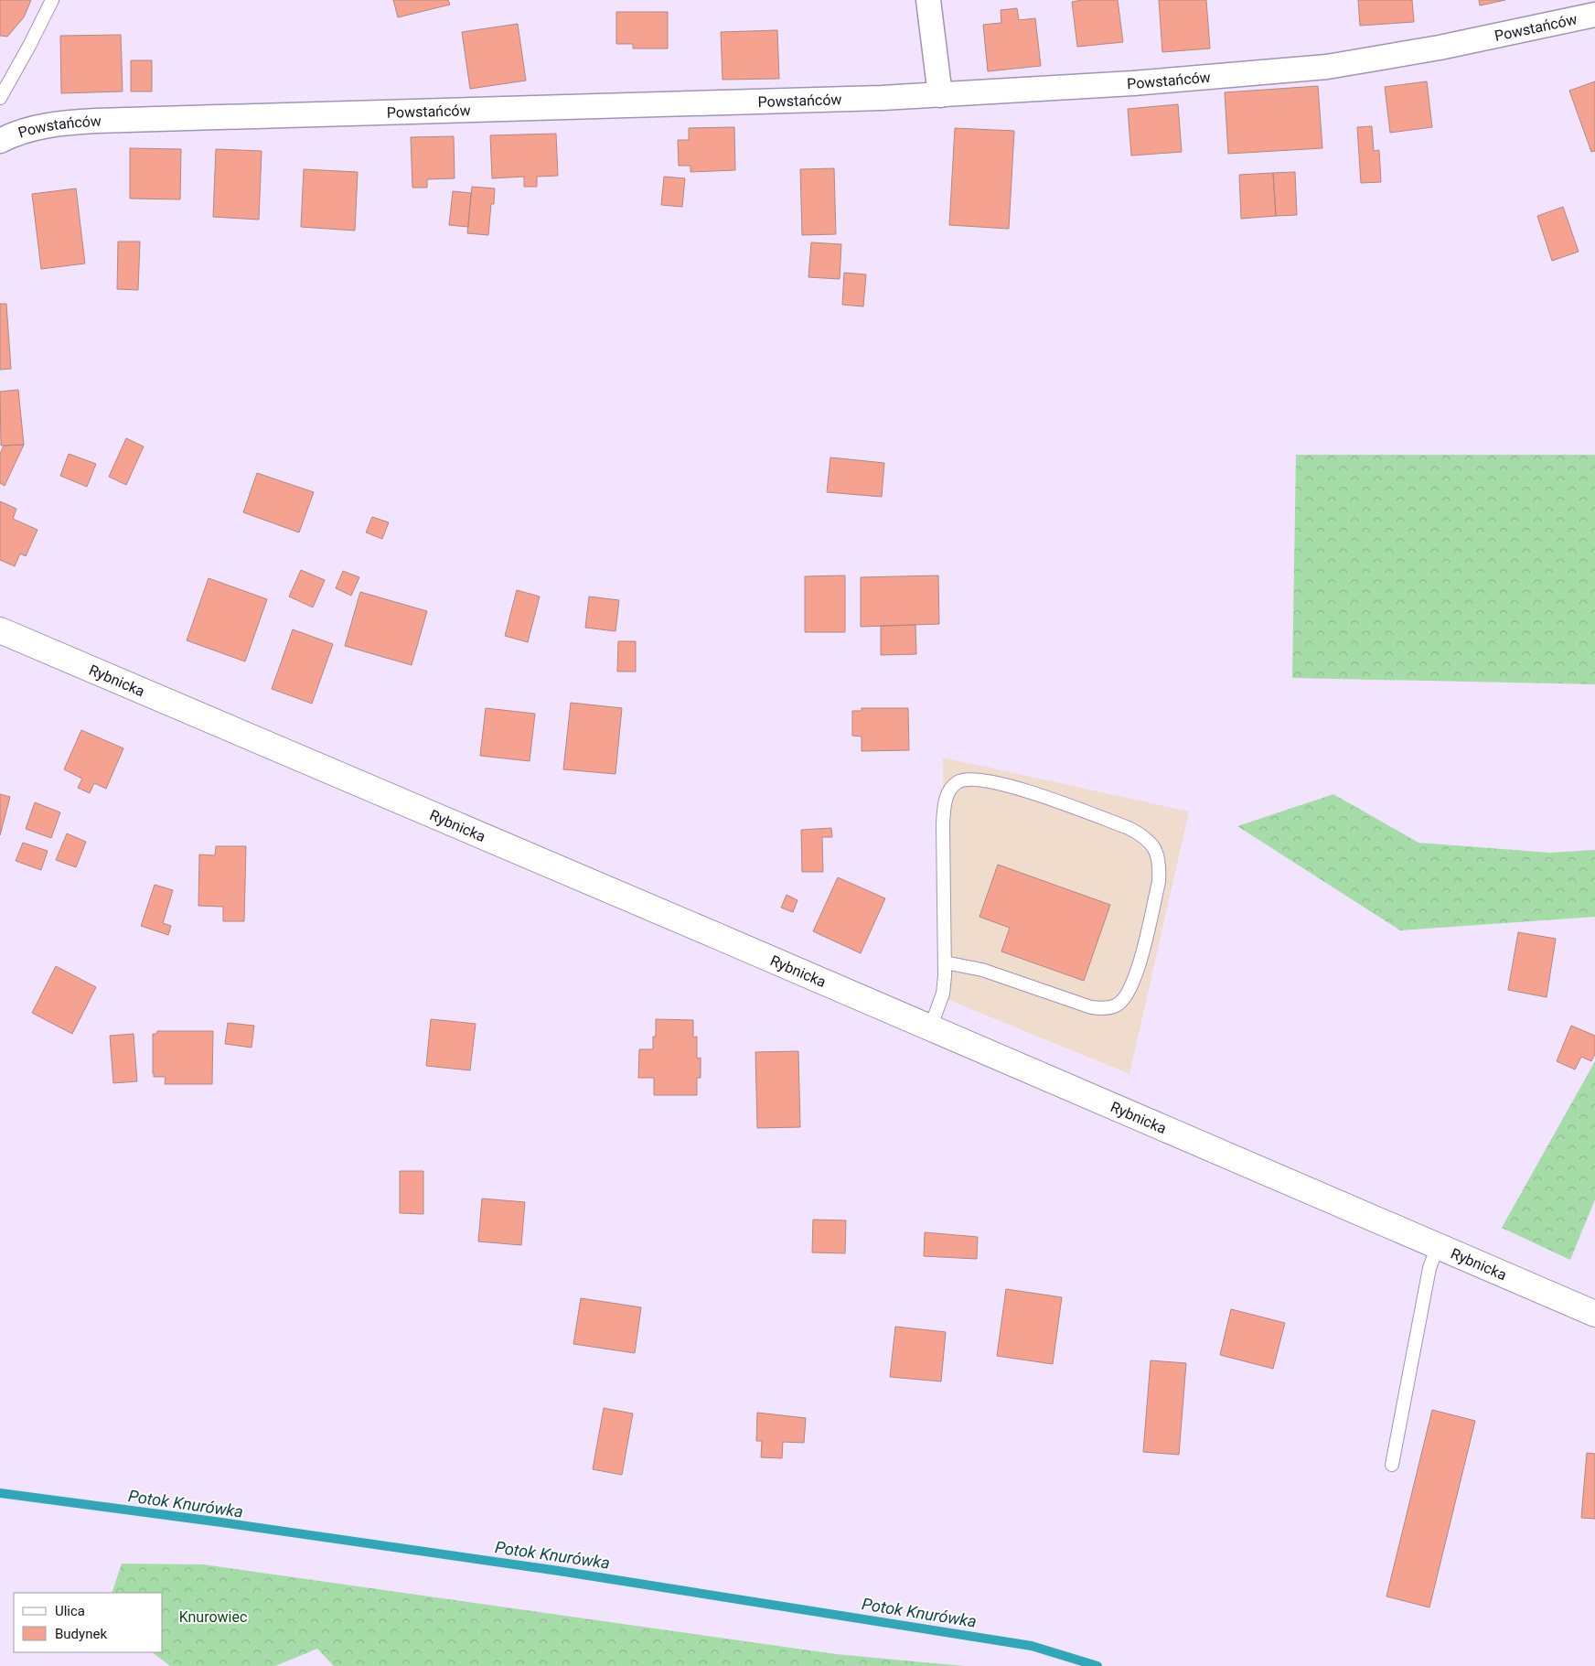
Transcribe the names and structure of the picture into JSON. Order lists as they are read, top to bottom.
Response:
{
  "streets": {
    "main road": ["Rybnicka"],
    "street": ["Powstańców"]
  },
  "water": ["Potok Knurówka"],
  "parks": ["Knurowiec"],
  "legend": ["Ulica", "Budynek"]
}
